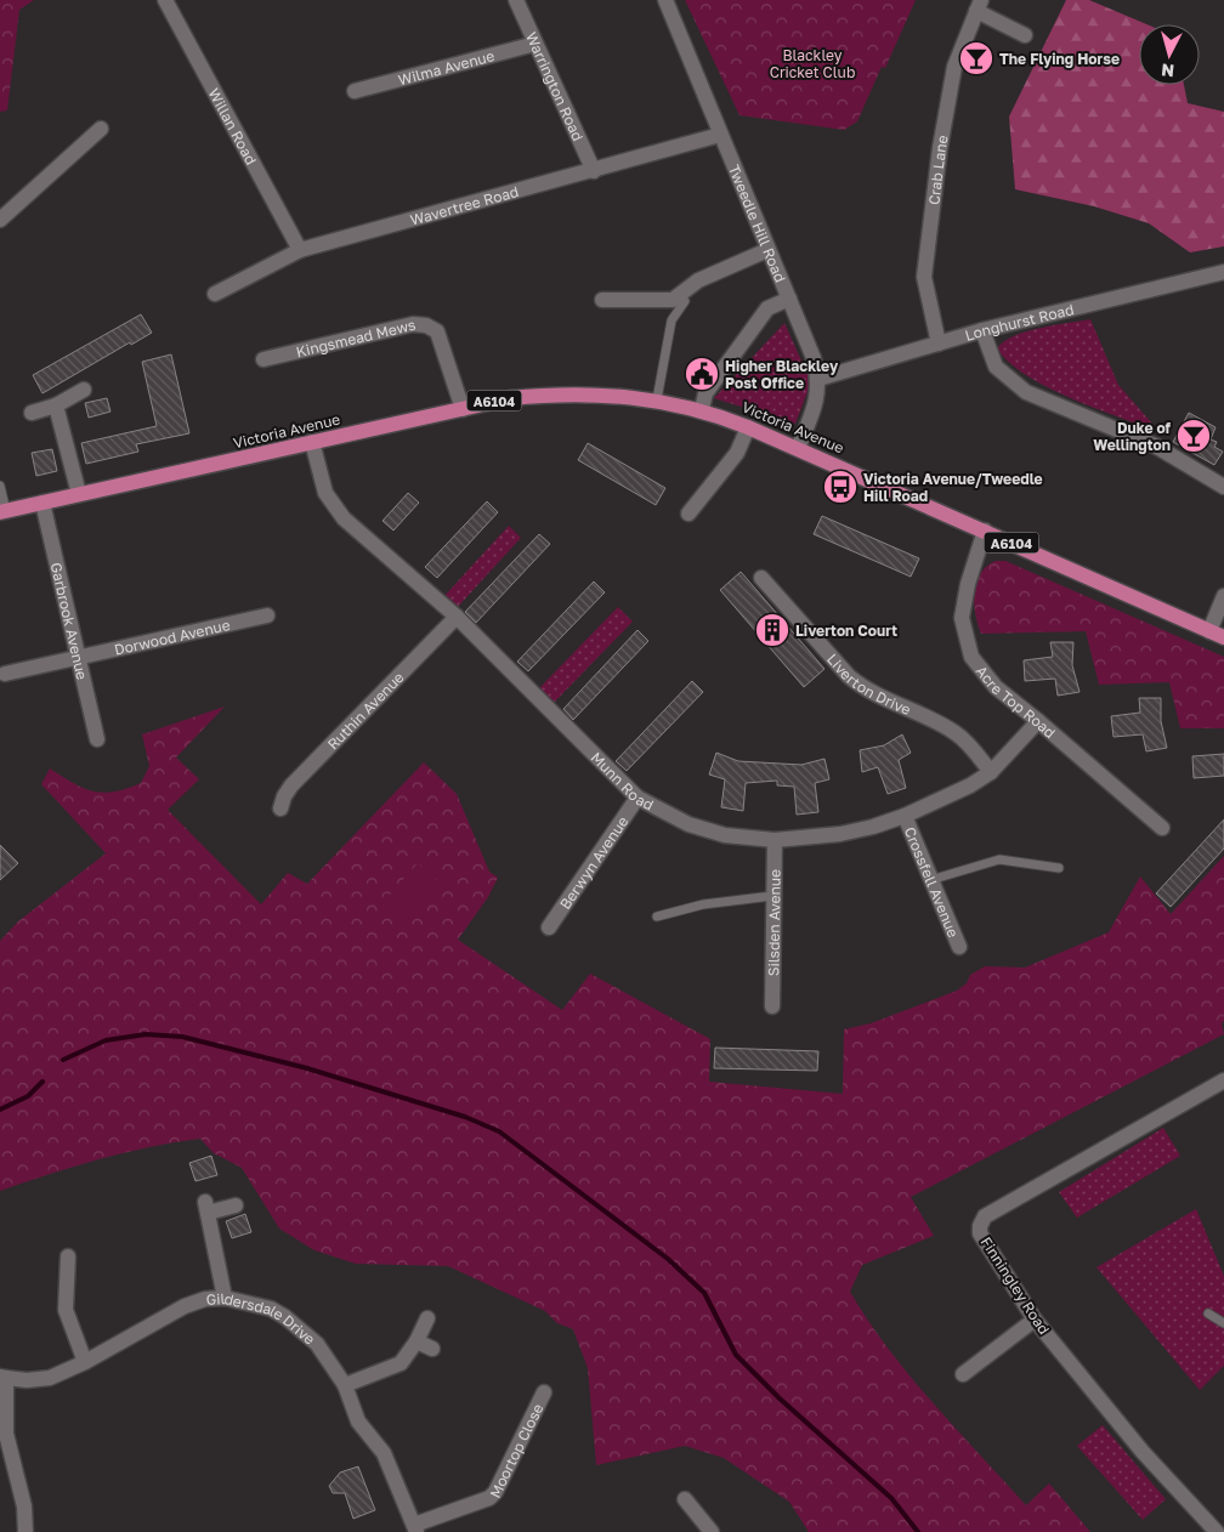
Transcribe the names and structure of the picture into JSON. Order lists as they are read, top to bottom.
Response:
{
  "streets": {
    "main road": ["A6104", "Victoria Avenue"],
    "street": [
      "Wilma Avenue",
      "Warrington Road",
      "Willan Road",
      "Crab Lane",
      "Wavertree Road",
      "Tweedle Hill Road",
      "Longhurst Road",
      "Kingsmead Mews",
      "Garbrook Avenue",
      "Dorwood Avenue",
      "Liverton Drive",
      "Acre Top Road",
      "Ruthin Avenue",
      "Munn Road",
      "Berwyn Avenue",
      "Crossfell Avenue",
      "Silsden Avenue",
      "Finningley Road",
      "Gildersdale Drive",
      "Moortop Close"
    ]
  },
  "crossings": [
    ["Wilma Avenue", "Warrington Road"],
    ["Warrington Road", "Wavertree Road"],
    ["Willan Road", "Wavertree Road"],
    ["Crab Lane", "Longhurst Road"],
    ["Wavertree Road", "Tweedle Hill Road"],
    ["Tweedle Hill Road", "Longhurst Road"],
    ["Tweedle Hill Road", "Victoria Avenue"],
    ["Kingsmead Mews", "Victoria Avenue"],
    ["Victoria Avenue", "Garbrook Avenue"],
    ["Victoria Avenue", "Acre Top Road"],
    ["Victoria Avenue", "Munn Road"],
    ["Garbrook Avenue", "Dorwood Avenue"],
    ["Liverton Drive", "Munn Road"],
    ["Acre Top Road", "Munn Road"],
    ["Ruthin Avenue", "Munn Road"],
    ["Munn Road", "Berwyn Avenue"],
    ["Munn Road", "Crossfell Avenue"],
    ["Munn Road", "Silsden Avenue"],
    ["Gildersdale Drive", "Moortop Close"]
  ],
  "parks": ["Blackley Cricket Club"],
  "places": {
    "bar": ["The Flying Horse", "Duke of Wellington"],
    "public building": ["Higher Blackley Post Office"],
    "bus stop": ["Victoria Avenue/Tweedle Hill Road"],
    "building": ["Liverton Court"]
  },
  "north": "bottom"
}
